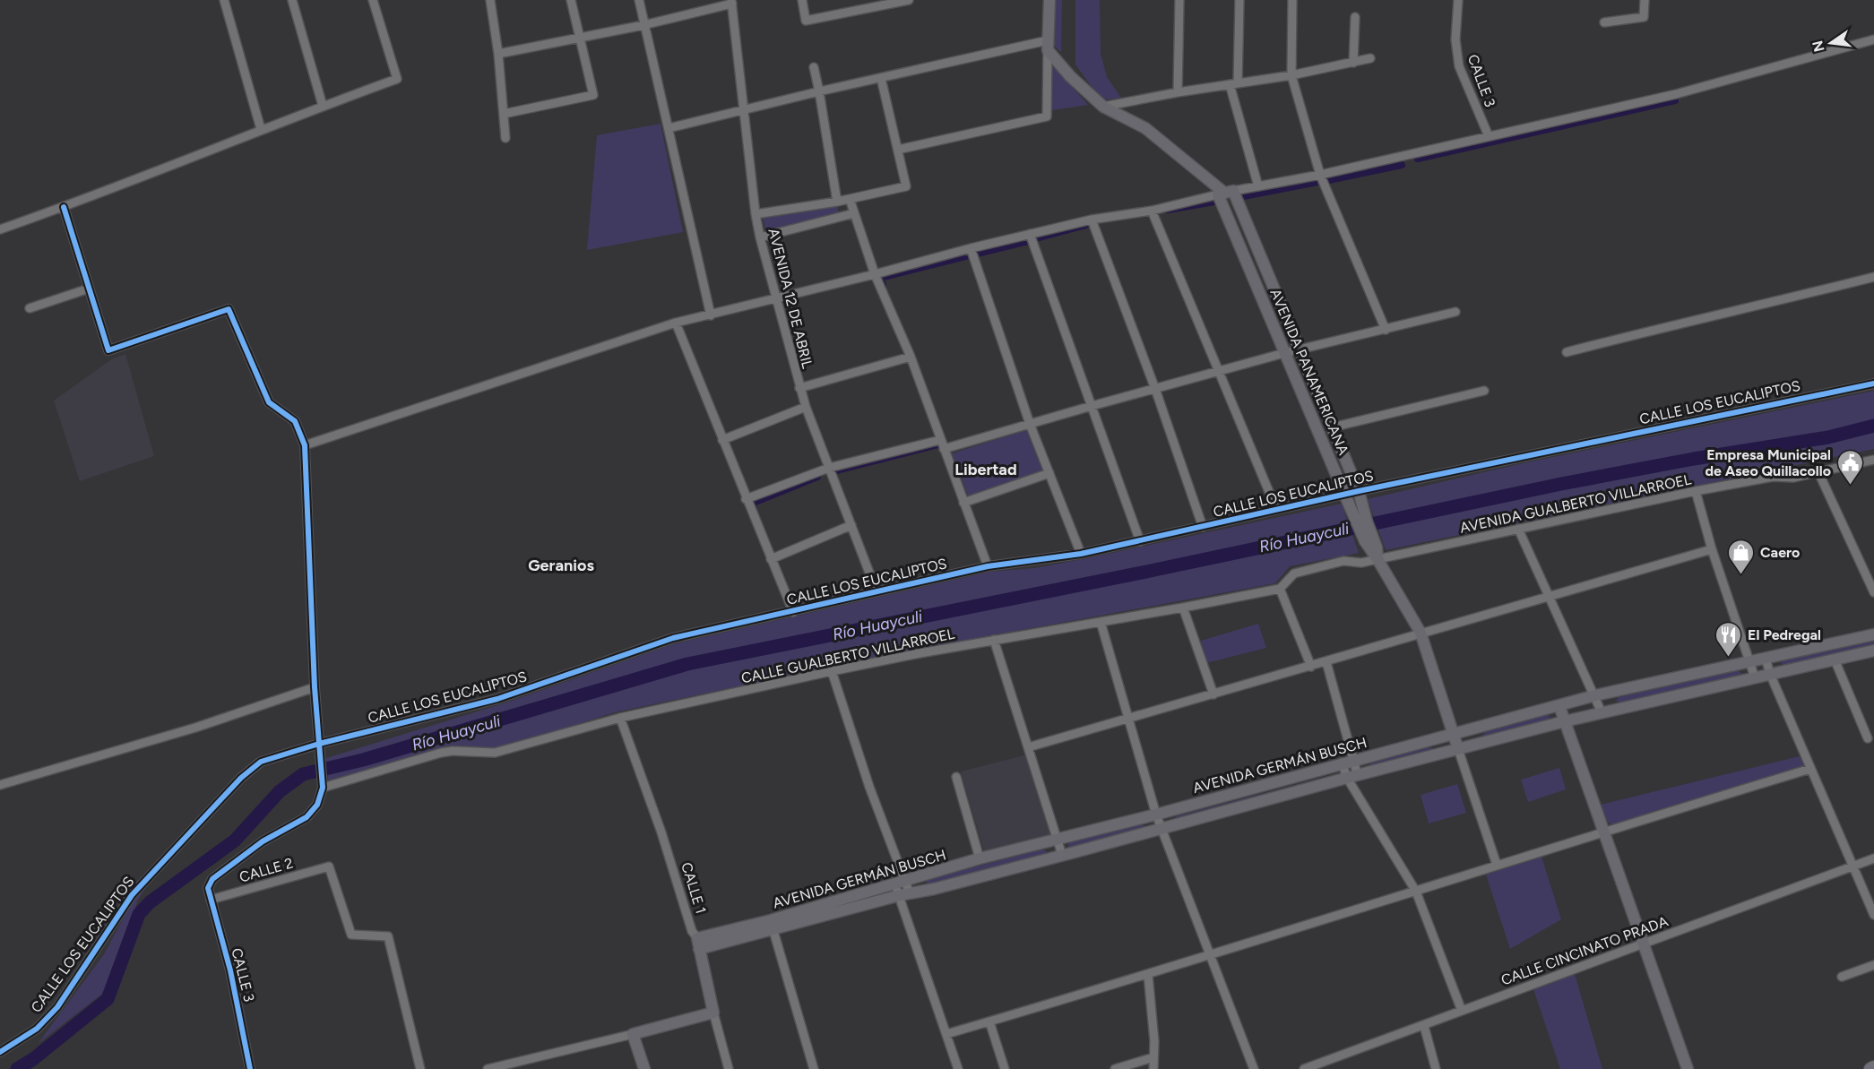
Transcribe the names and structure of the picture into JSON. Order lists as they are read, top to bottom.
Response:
{
  "streets": {
    "main road": ["AVENIDA PANAMERICANA", "AVENIDA GERMÁN BUSCH", "CALLE 1"],
    "street": [
      "CALLE 3",
      "AVENIDA 12 DE ABRIL",
      "CALLE LOS EUCALIPTOS",
      "AVENIDA GUALBERTO VILLARROEL",
      "CALLE GUALBERTO VILLARROEL",
      "CALLE 2",
      "CALLE CINCINATO PRADA"
    ]
  },
  "crossings": [
    ["CALLE 3", "CALLE GUALBERTO VILLARROEL"],
    ["CALLE 3", "CALLE 2"],
    ["AVENIDA 12 DE ABRIL", "CALLE LOS EUCALIPTOS"],
    ["AVENIDA PANAMERICANA", "CALLE LOS EUCALIPTOS"],
    ["AVENIDA PANAMERICANA", "AVENIDA GUALBERTO VILLARROEL"],
    ["AVENIDA PANAMERICANA", "CALLE GUALBERTO VILLARROEL"],
    ["AVENIDA PANAMERICANA", "AVENIDA GERMÁN BUSCH"],
    ["AVENIDA GUALBERTO VILLARROEL", "CALLE GUALBERTO VILLARROEL"],
    ["CALLE GUALBERTO VILLARROEL", "CALLE 1"],
    ["AVENIDA GERMÁN BUSCH", "CALLE 1"]
  ],
  "districts": ["Libertad", "Geranios"],
  "water": ["Río Huayculi"],
  "places": {
    "public building": ["Empresa Municipal de Aseo Quillacollo"],
    "shop": ["Caero"],
    "restaurant": ["El Pedregal"]
  },
  "north": "left"
}
